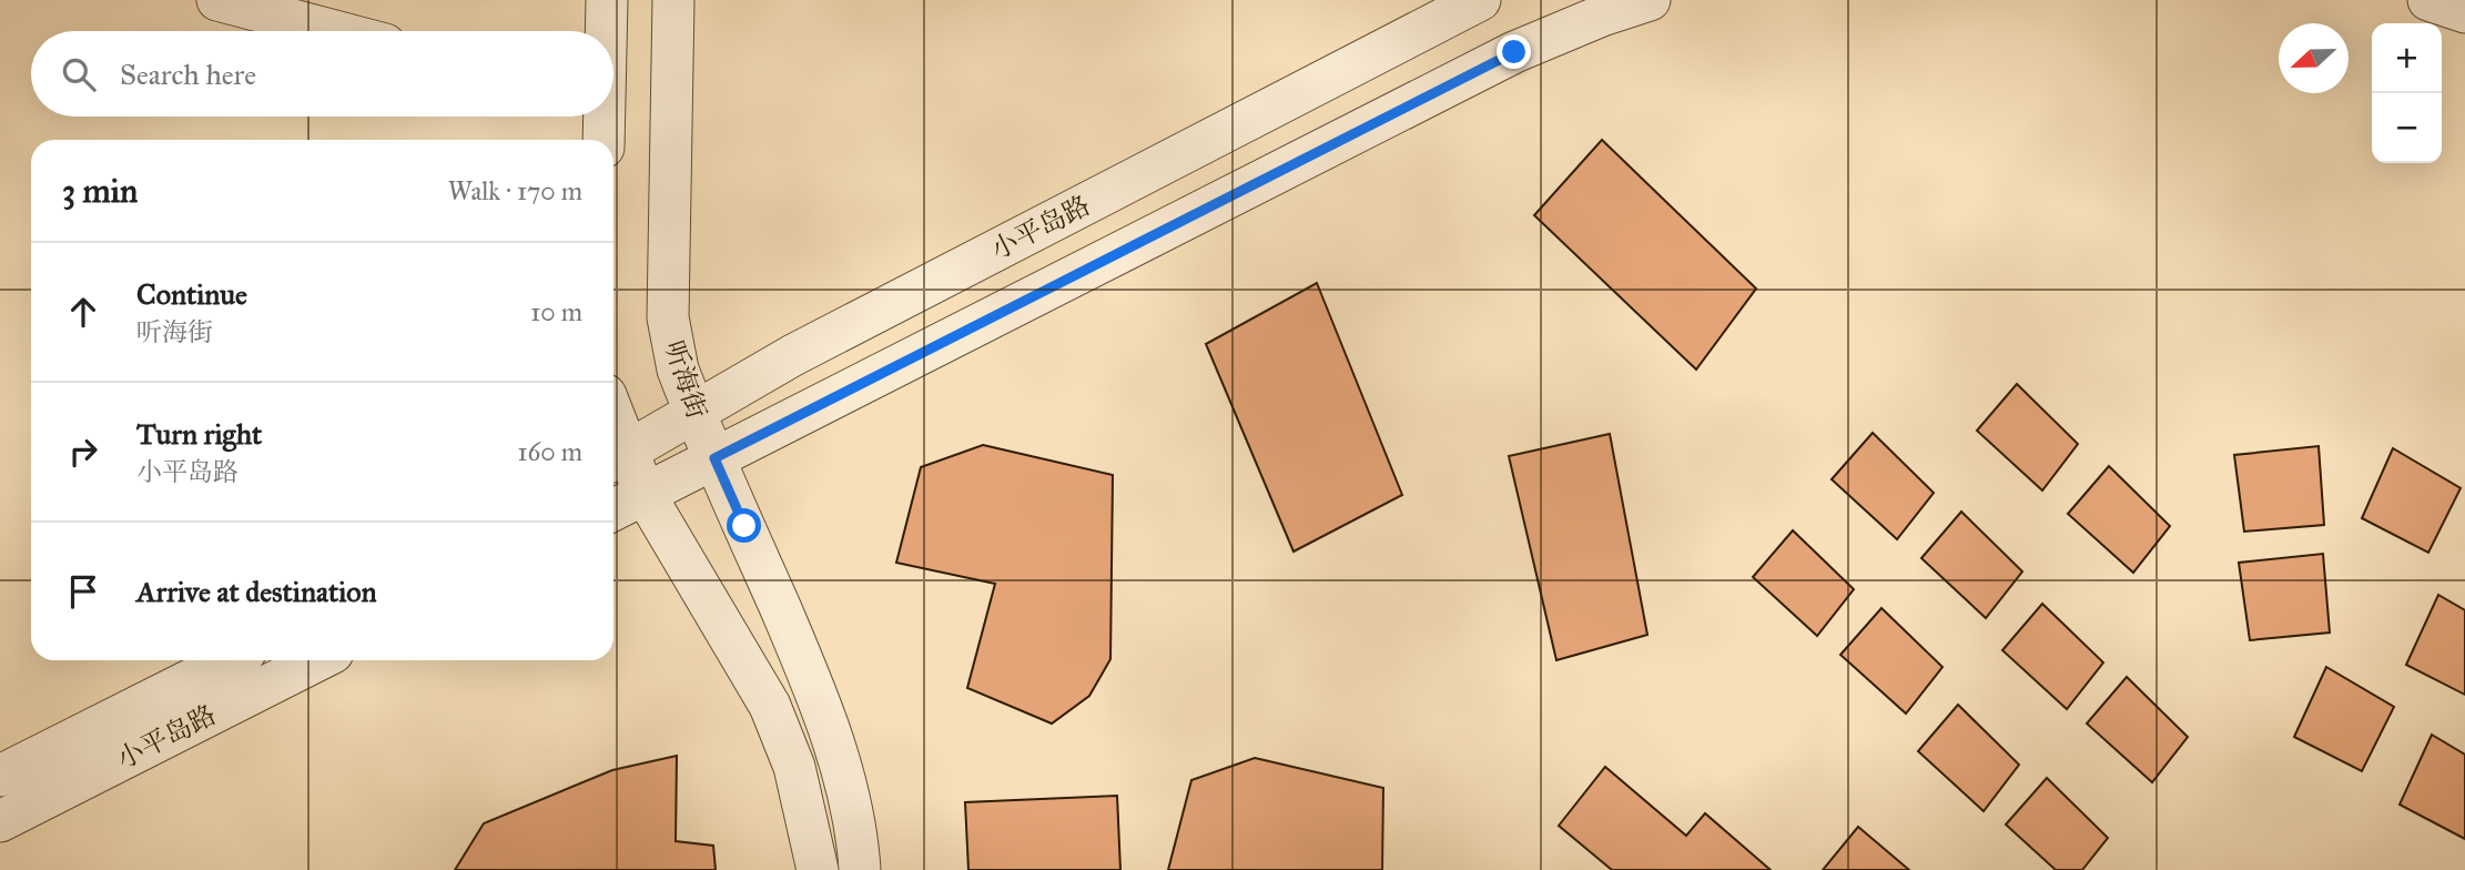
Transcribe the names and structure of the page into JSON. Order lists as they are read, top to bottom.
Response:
{
  "streets": {
    "street": ["小平岛路", "听海街"]
  },
  "crossings": [
    ["小平岛路", "听海街"]
  ],
  "north": "left",
  "page": {
    "map_buttons": ["+", "−"],
    "search": "Search here",
    "heading": ["3 min", "Walk · 170 m"],
    "list": [
      ["Continue", "听海街", "10 m"],
      ["Turn right", "小平岛路", "160 m"],
      "Arrive at destination"
    ]
  }
}
